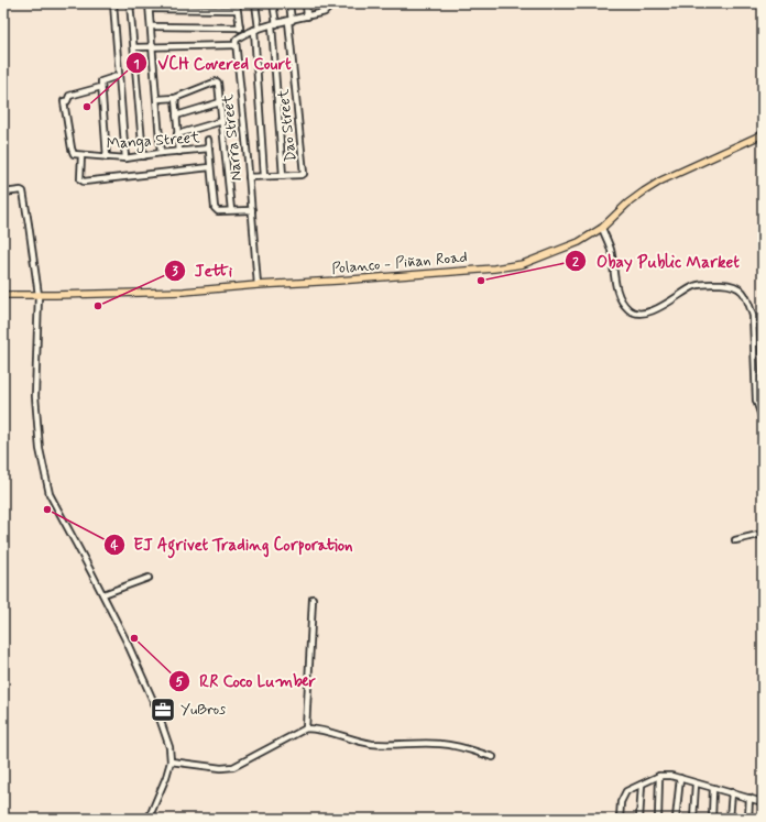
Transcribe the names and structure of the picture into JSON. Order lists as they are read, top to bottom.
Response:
{
  "streets": {
    "main road": ["Polanco - Piñan Road"],
    "street": ["Dao Street", "Narra Street", "Manga Street"]
  },
  "crossings": [
    ["Narra Street", "Polanco - Piñan Road"]
  ],
  "places": {
    "other": [
      "VCH Covered Court",
      "Obay Public Market",
      "Jetti",
      "EJ Agrivet Trading Corporation",
      "RR Coco Lumber"
    ],
    "office": ["YuBros"]
  }
}
